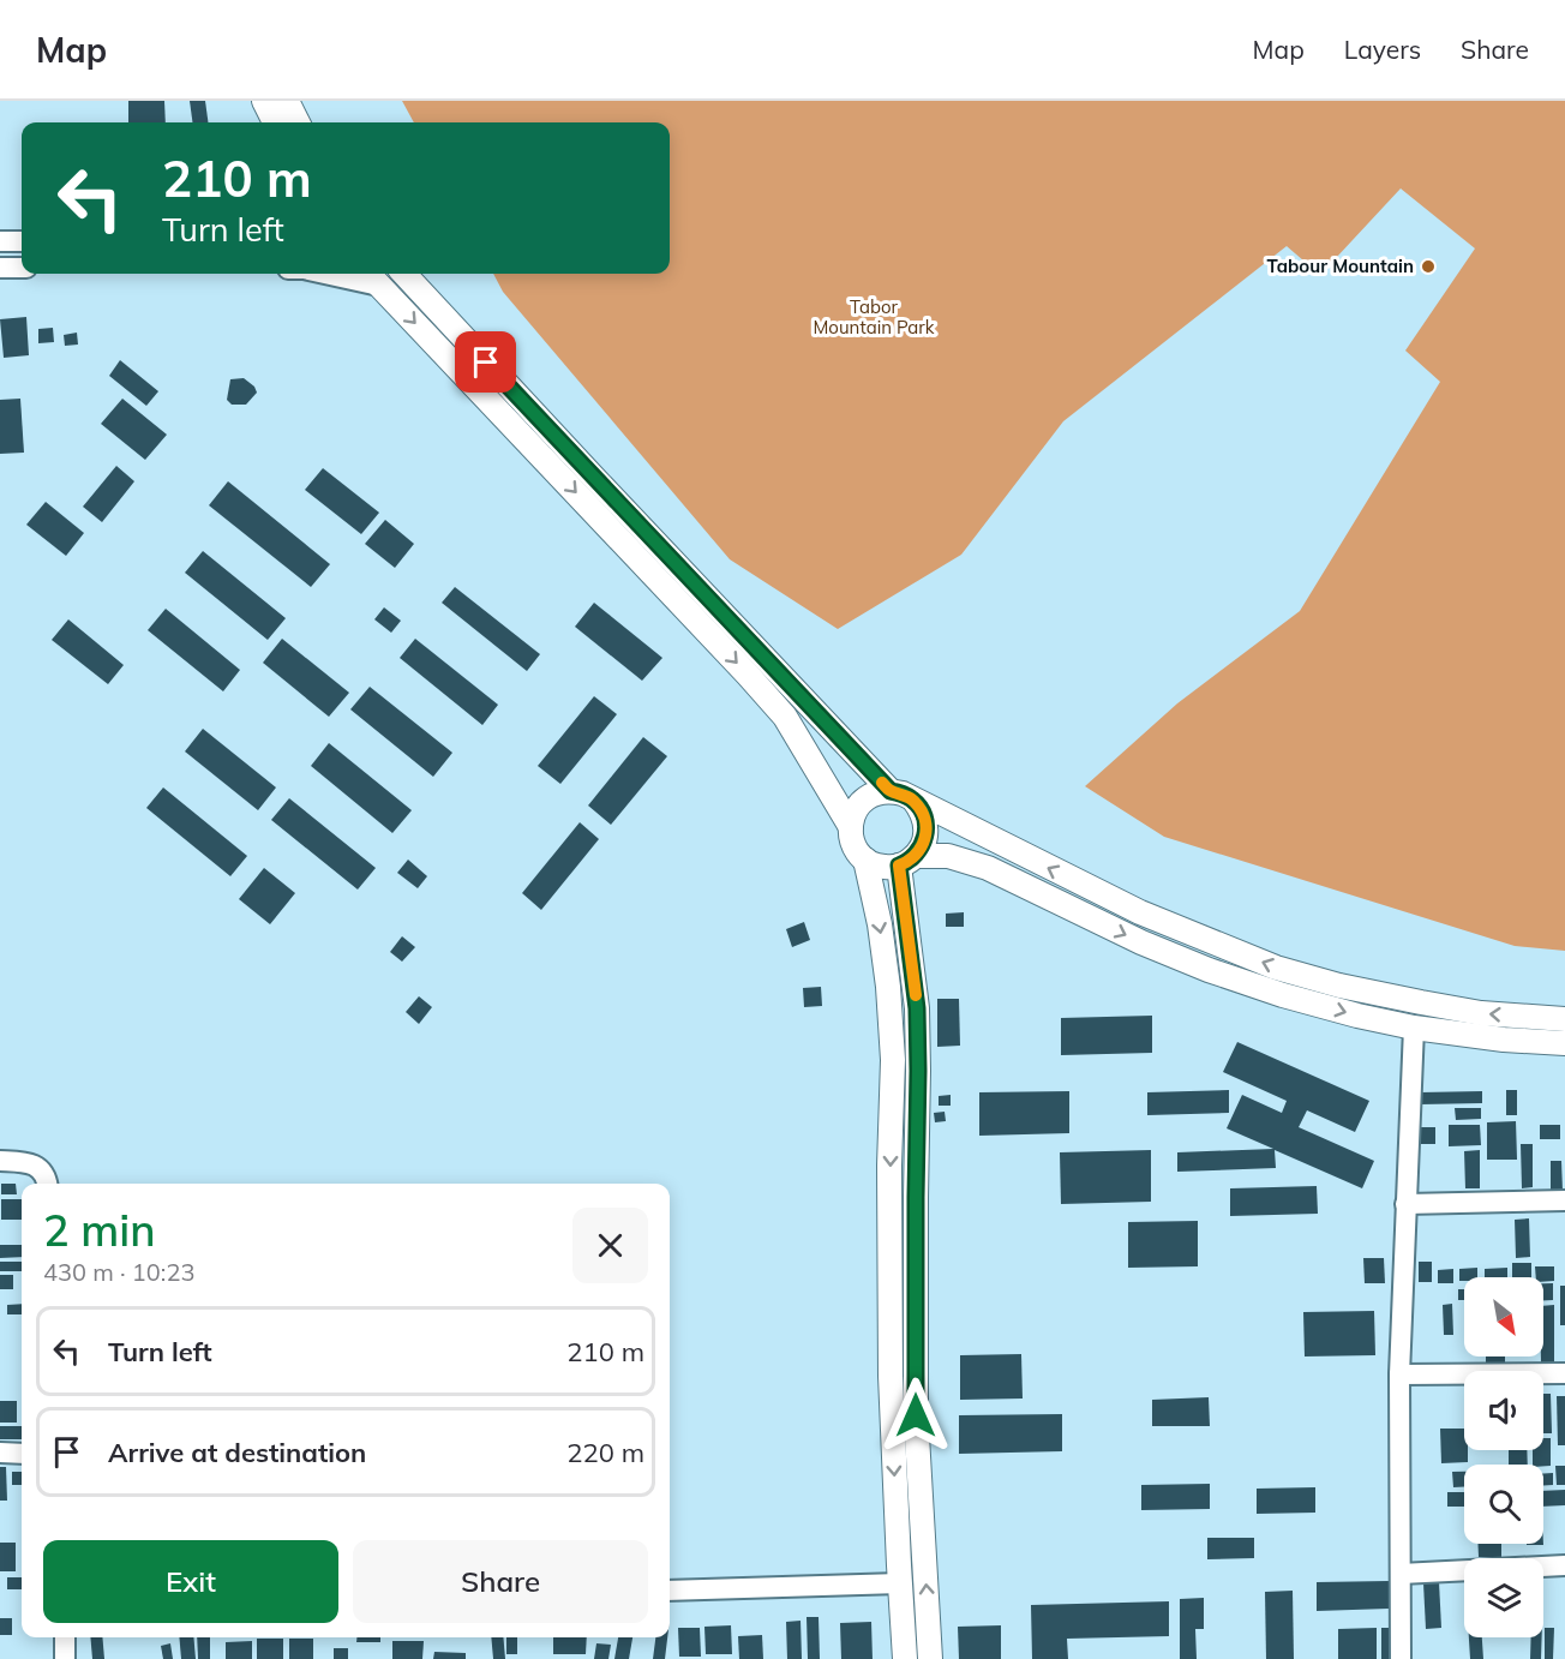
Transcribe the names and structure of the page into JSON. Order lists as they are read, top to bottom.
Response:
{
  "parks": ["Tabor Mountain Park"],
  "places": ["Tabour Mountain"],
  "north": "bottom right",
  "page": {
    "header": "Map",
    "nav": ["Map", "Layers", "Share"],
    "turn": ["210 m", "Turn left"],
    "heading": ["2 min", "430 m · 10:23"],
    "list": [
      {
        "name": "Turn left",
        "value": "210 m"
      },
      {
        "name": "Arrive at destination",
        "value": "220 m"
      }
    ],
    "buttons": ["Exit", "Share"]
  }
}
